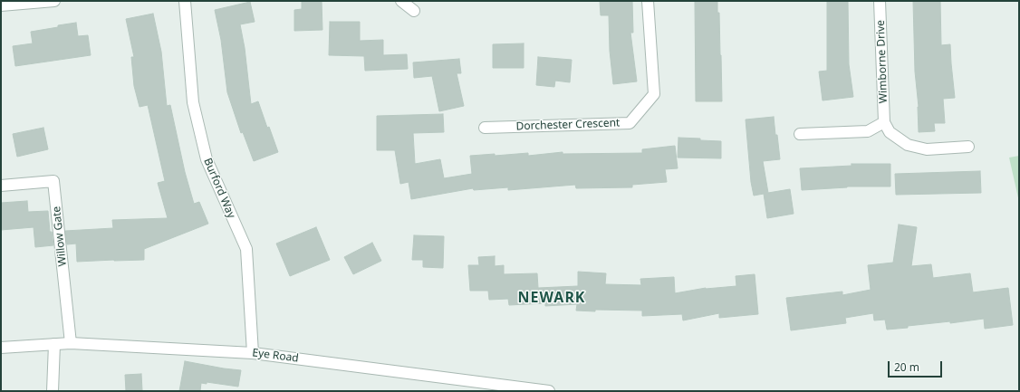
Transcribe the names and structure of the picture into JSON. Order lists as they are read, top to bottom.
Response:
{
  "streets": {
    "street": [
      "Wimborne Drive",
      "Dorchester Crescent",
      "Burford Way",
      "Willow Gate",
      "Eye Road"
    ]
  },
  "crossings": [
    ["Burford Way", "Eye Road"],
    ["Willow Gate", "Eye Road"]
  ],
  "districts": ["NEWARK"],
  "scale_bar": "20 m"
}
